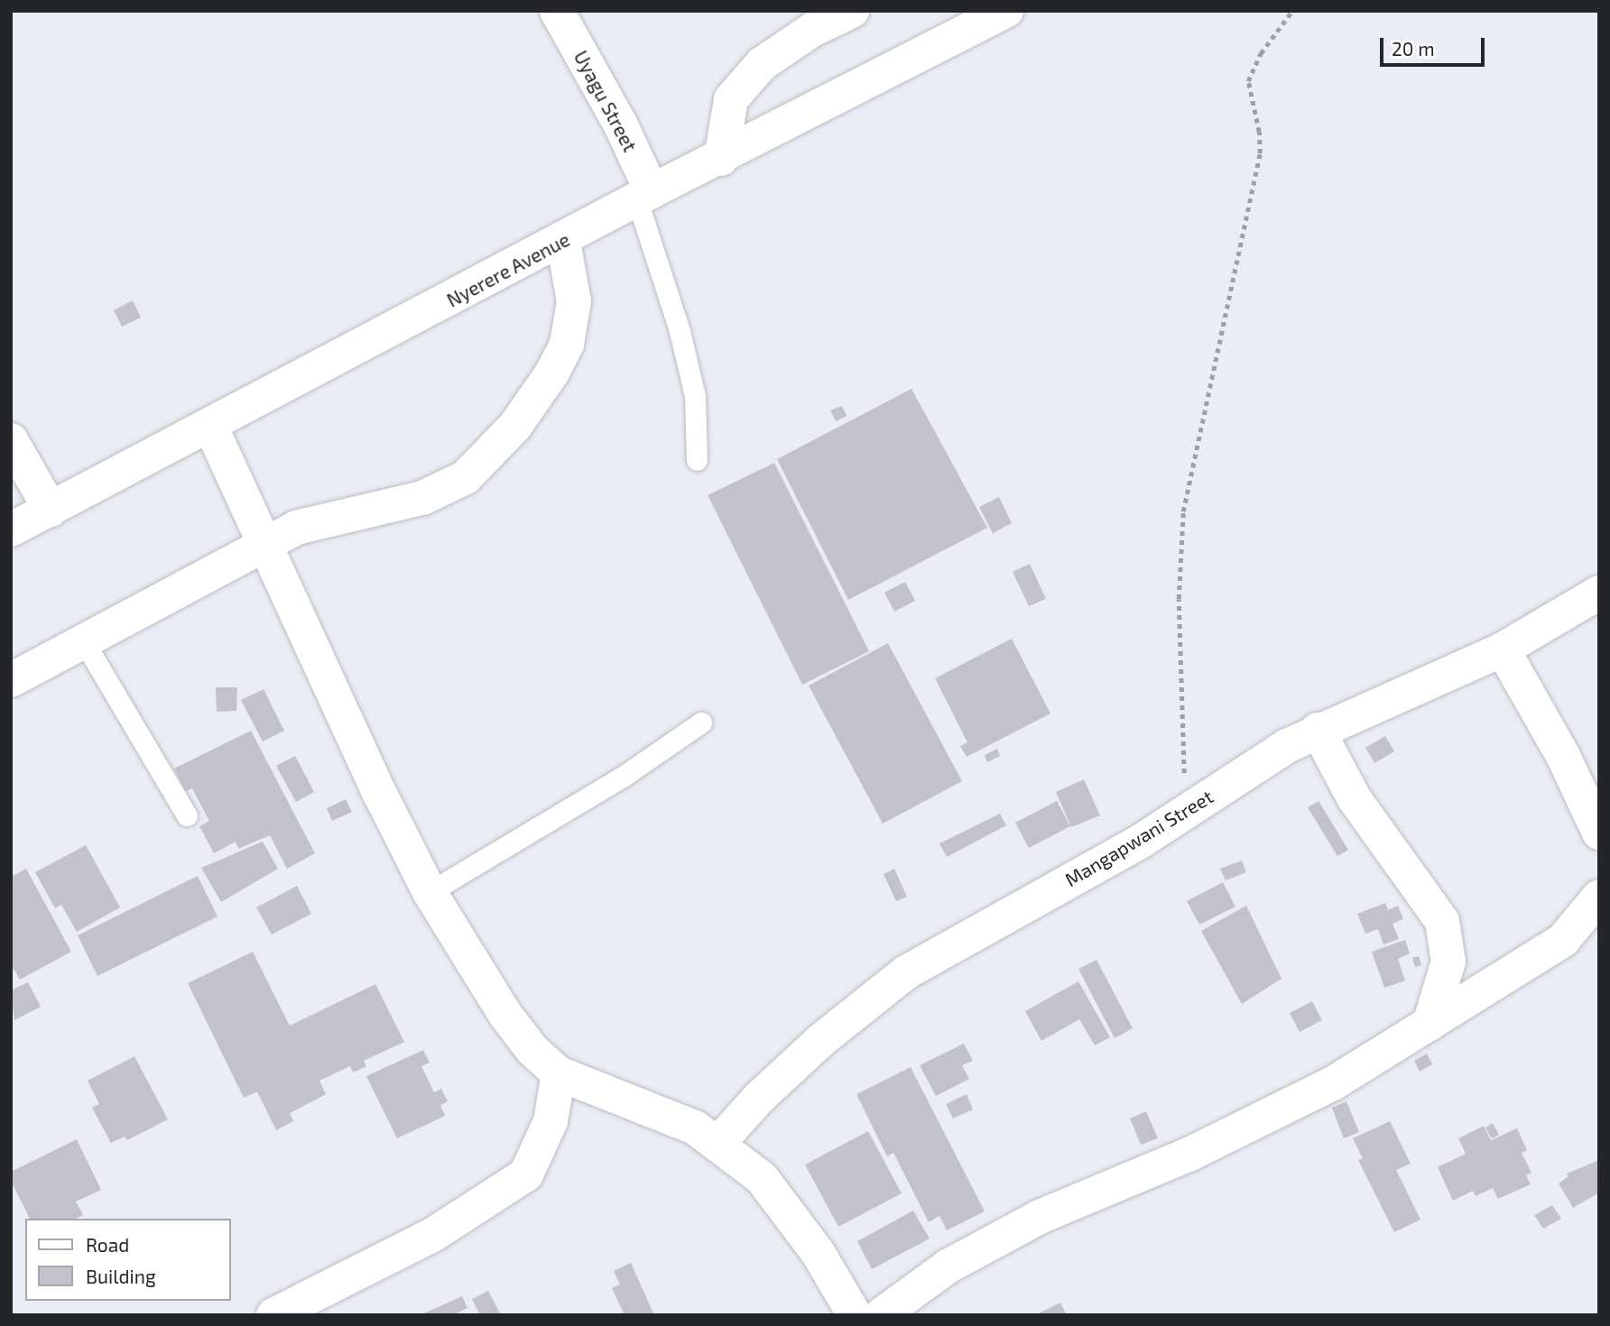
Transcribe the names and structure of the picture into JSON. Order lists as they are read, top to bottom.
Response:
{
  "streets": {
    "street": ["Uyagu Street", "Nyerere Avenue", "Mangapwani Street"]
  },
  "crossings": [
    ["Uyagu Street", "Nyerere Avenue"]
  ],
  "legend": ["Road", "Building"],
  "scale_bar": "20 m"
}
